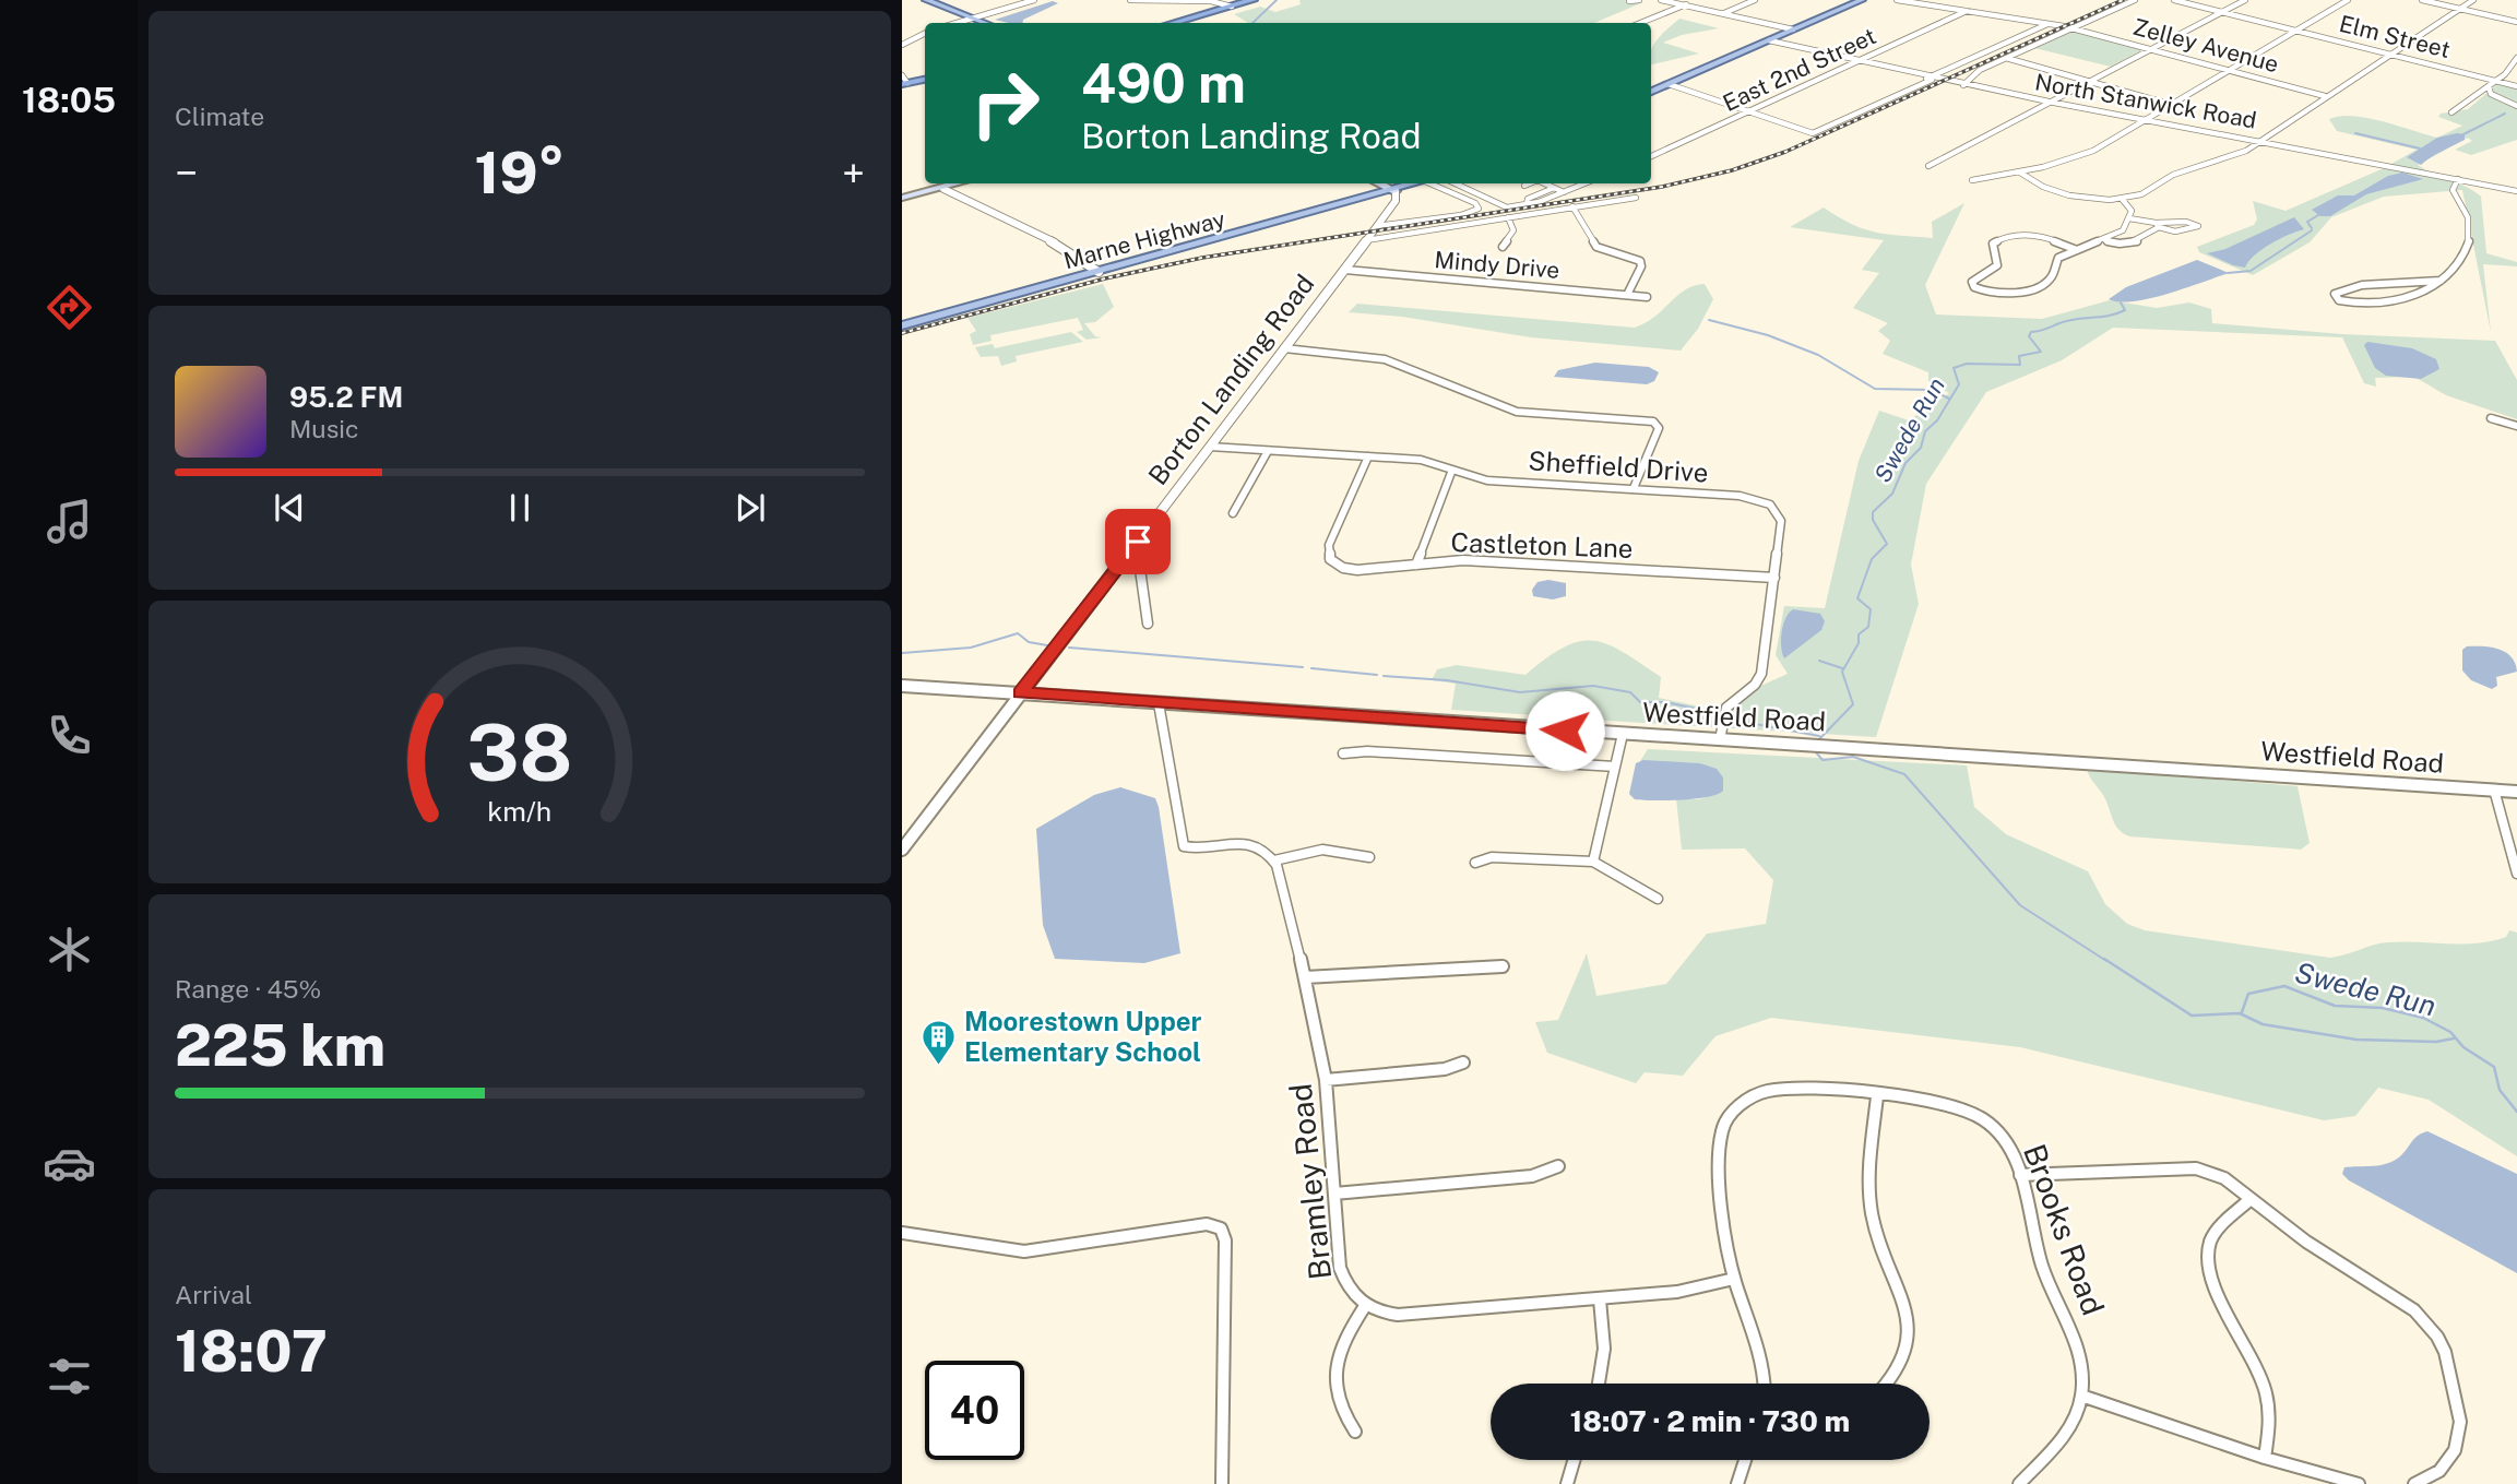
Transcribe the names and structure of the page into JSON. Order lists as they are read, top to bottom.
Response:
{
  "streets": {
    "main road": ["Marne Highway"],
    "street": [
      "Elm Street",
      "Zelley Avenue",
      "East 2nd Street",
      "North Stanwick Road",
      "Mindy Drive",
      "Borton Landing Road",
      "Sheffield Drive",
      "Castleton Lane",
      "Westfield Road",
      "Bramley Road",
      "Brooks Road"
    ]
  },
  "crossings": [
    ["Zelley Avenue", "East 2nd Street"],
    ["East 2nd Street", "North Stanwick Road"],
    ["Marne Highway", "Borton Landing Road"],
    ["Mindy Drive", "Borton Landing Road"],
    ["Borton Landing Road", "Sheffield Drive"],
    ["Borton Landing Road", "Westfield Road"],
    ["Sheffield Drive", "Castleton Lane"],
    ["Sheffield Drive", "Westfield Road"],
    ["Bramley Road", "Brooks Road"]
  ],
  "water": ["Swede Run"],
  "places": {
    "building": ["Moorestown Upper Elementary School"]
  },
  "page": {
    "tabs": "18:05",
    "tile": [
      "Climate",
      ["Range · 45%", "225 km"],
      ["Arrival", "18:07"]
    ],
    "turn": ["490 m", "Borton Landing Road"],
    "heat": ["−", "19°", "+"],
    "song": ["95.2 FM", "Music"],
    "limit": "40",
    "trip": "18:07 · 2 min · 730 m",
    "gauge": ["38", "km/h"]
  }
}
